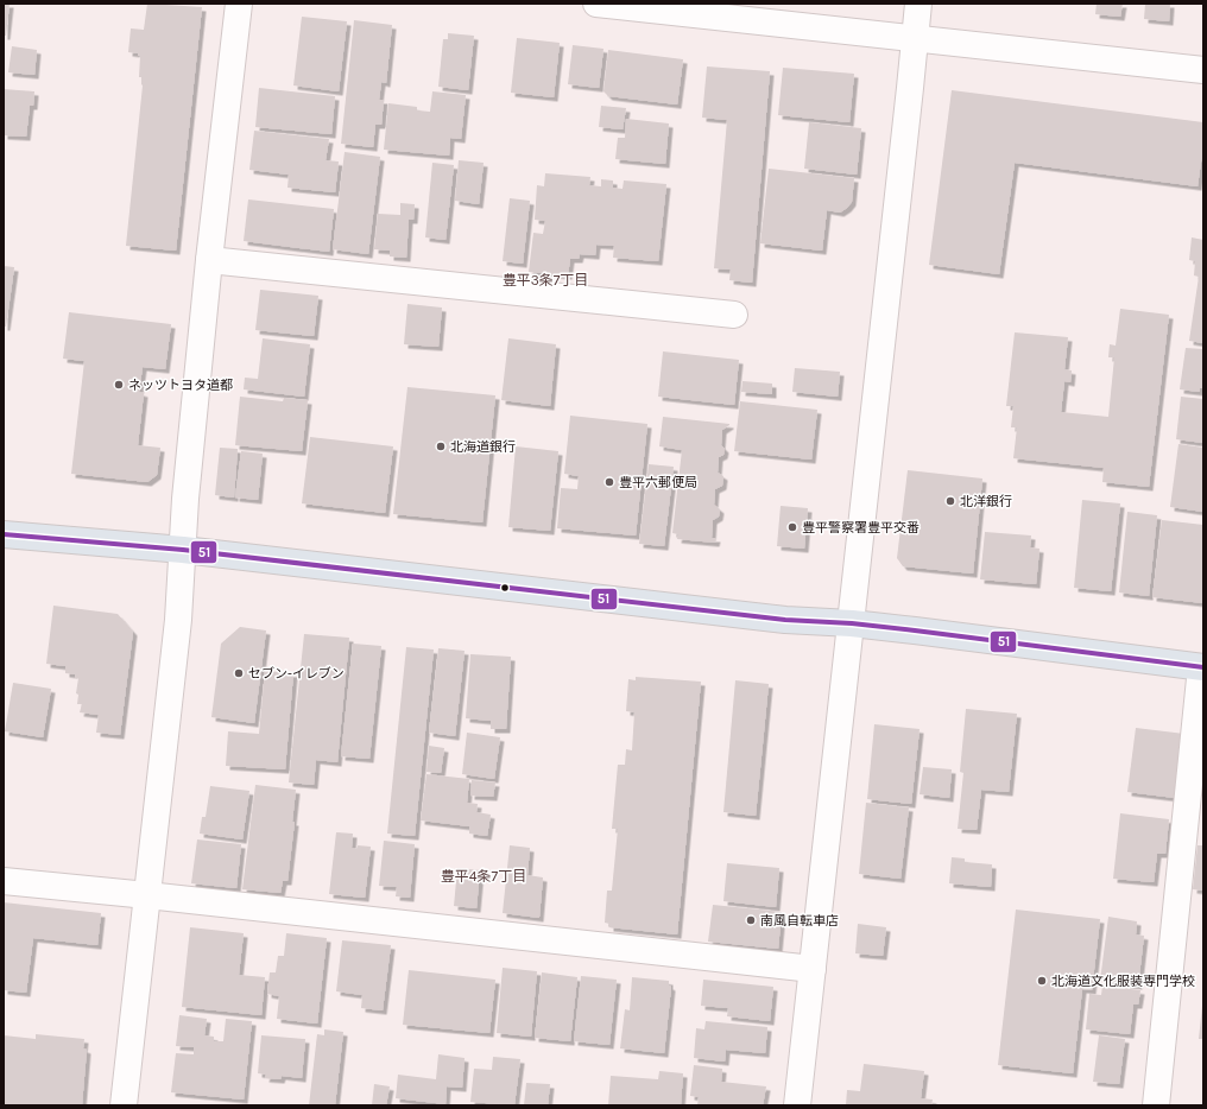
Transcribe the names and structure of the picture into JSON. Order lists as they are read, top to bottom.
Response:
{
  "districts": ["豊平3条7丁目", "豊平4条7丁目"],
  "places": [
    "ネッツトヨタ道都",
    "北海道銀行",
    "豊平六郵便局",
    "北洋銀行",
    "豊平警察署豊平交番",
    "セブン-イレブン",
    "南風自転車店",
    "北海道文化服装専門学校"
  ],
  "lines": ["transit line 51"]
}
